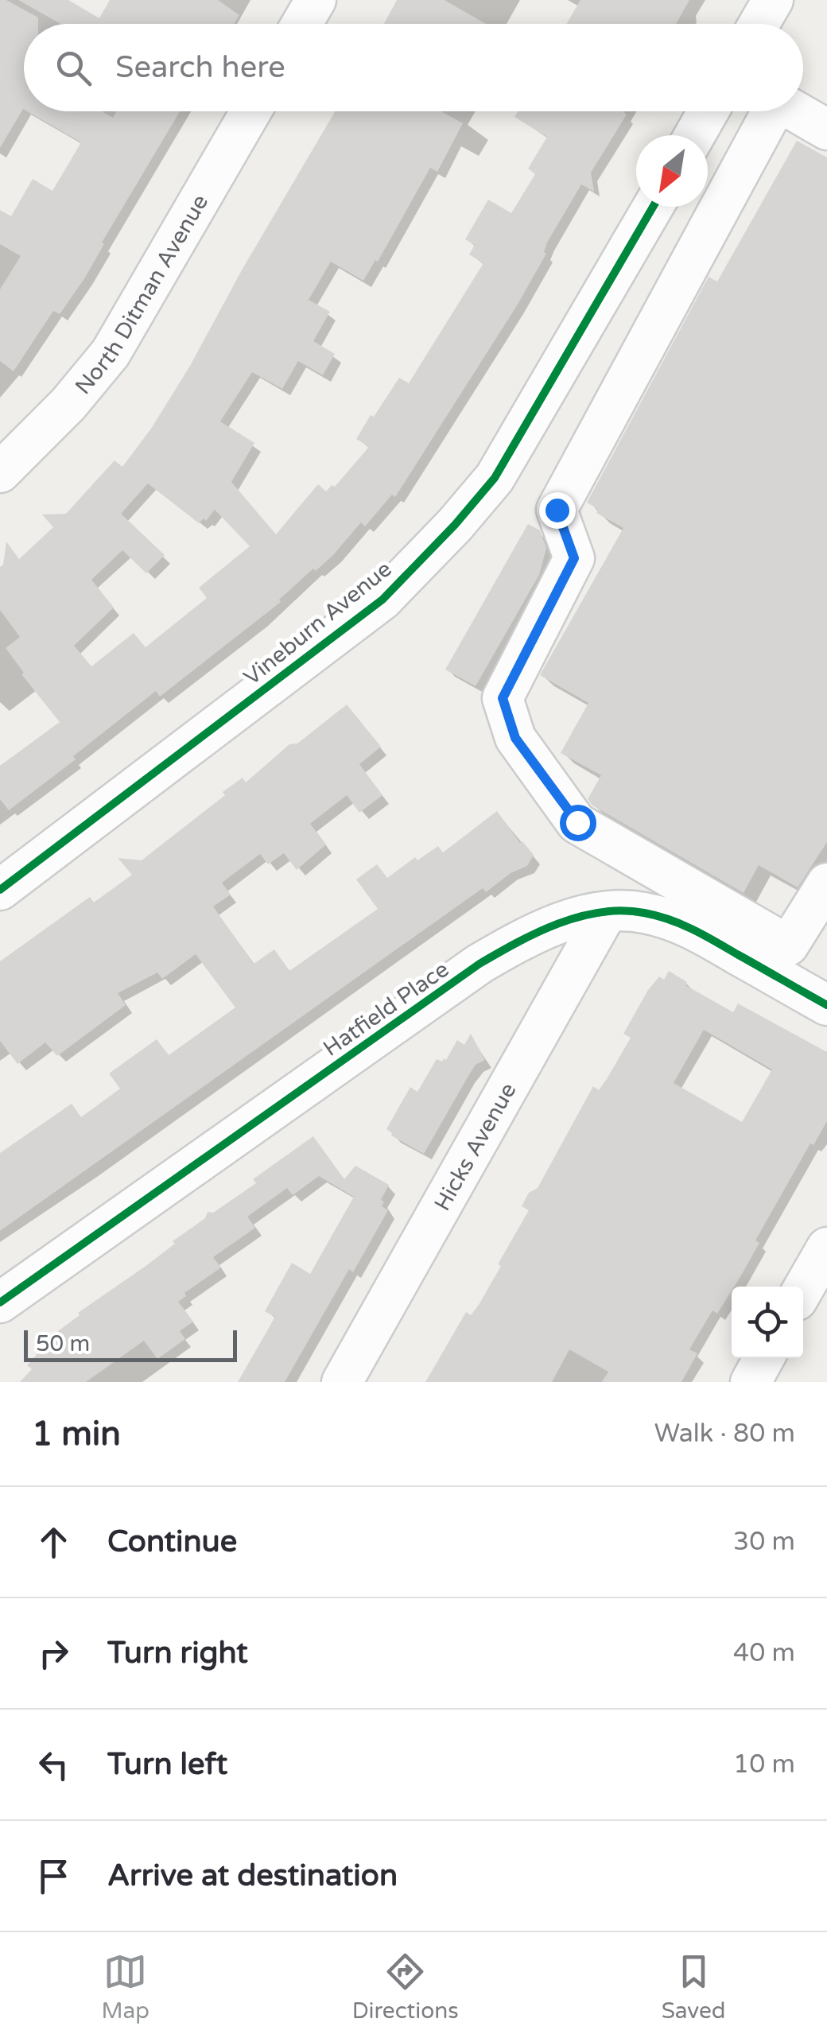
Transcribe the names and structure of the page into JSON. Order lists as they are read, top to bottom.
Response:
{
  "streets": {
    "street": [
      "North Ditman Avenue",
      "Vineburn Avenue",
      "Hatfield Place",
      "Hicks Avenue"
    ]
  },
  "crossings": [
    ["Hatfield Place", "Hicks Avenue"]
  ],
  "scale_bar": "50 m",
  "north": "bottom left",
  "page": {
    "search": "Search here",
    "scale": "50 m",
    "heading": ["1 min", "Walk · 80 m"],
    "list": [
      ["Continue", "30 m"],
      ["Turn right", "40 m"],
      ["Turn left", "10 m"],
      "Arrive at destination"
    ],
    "nav": ["Map", "Directions", "Saved"]
  }
}
